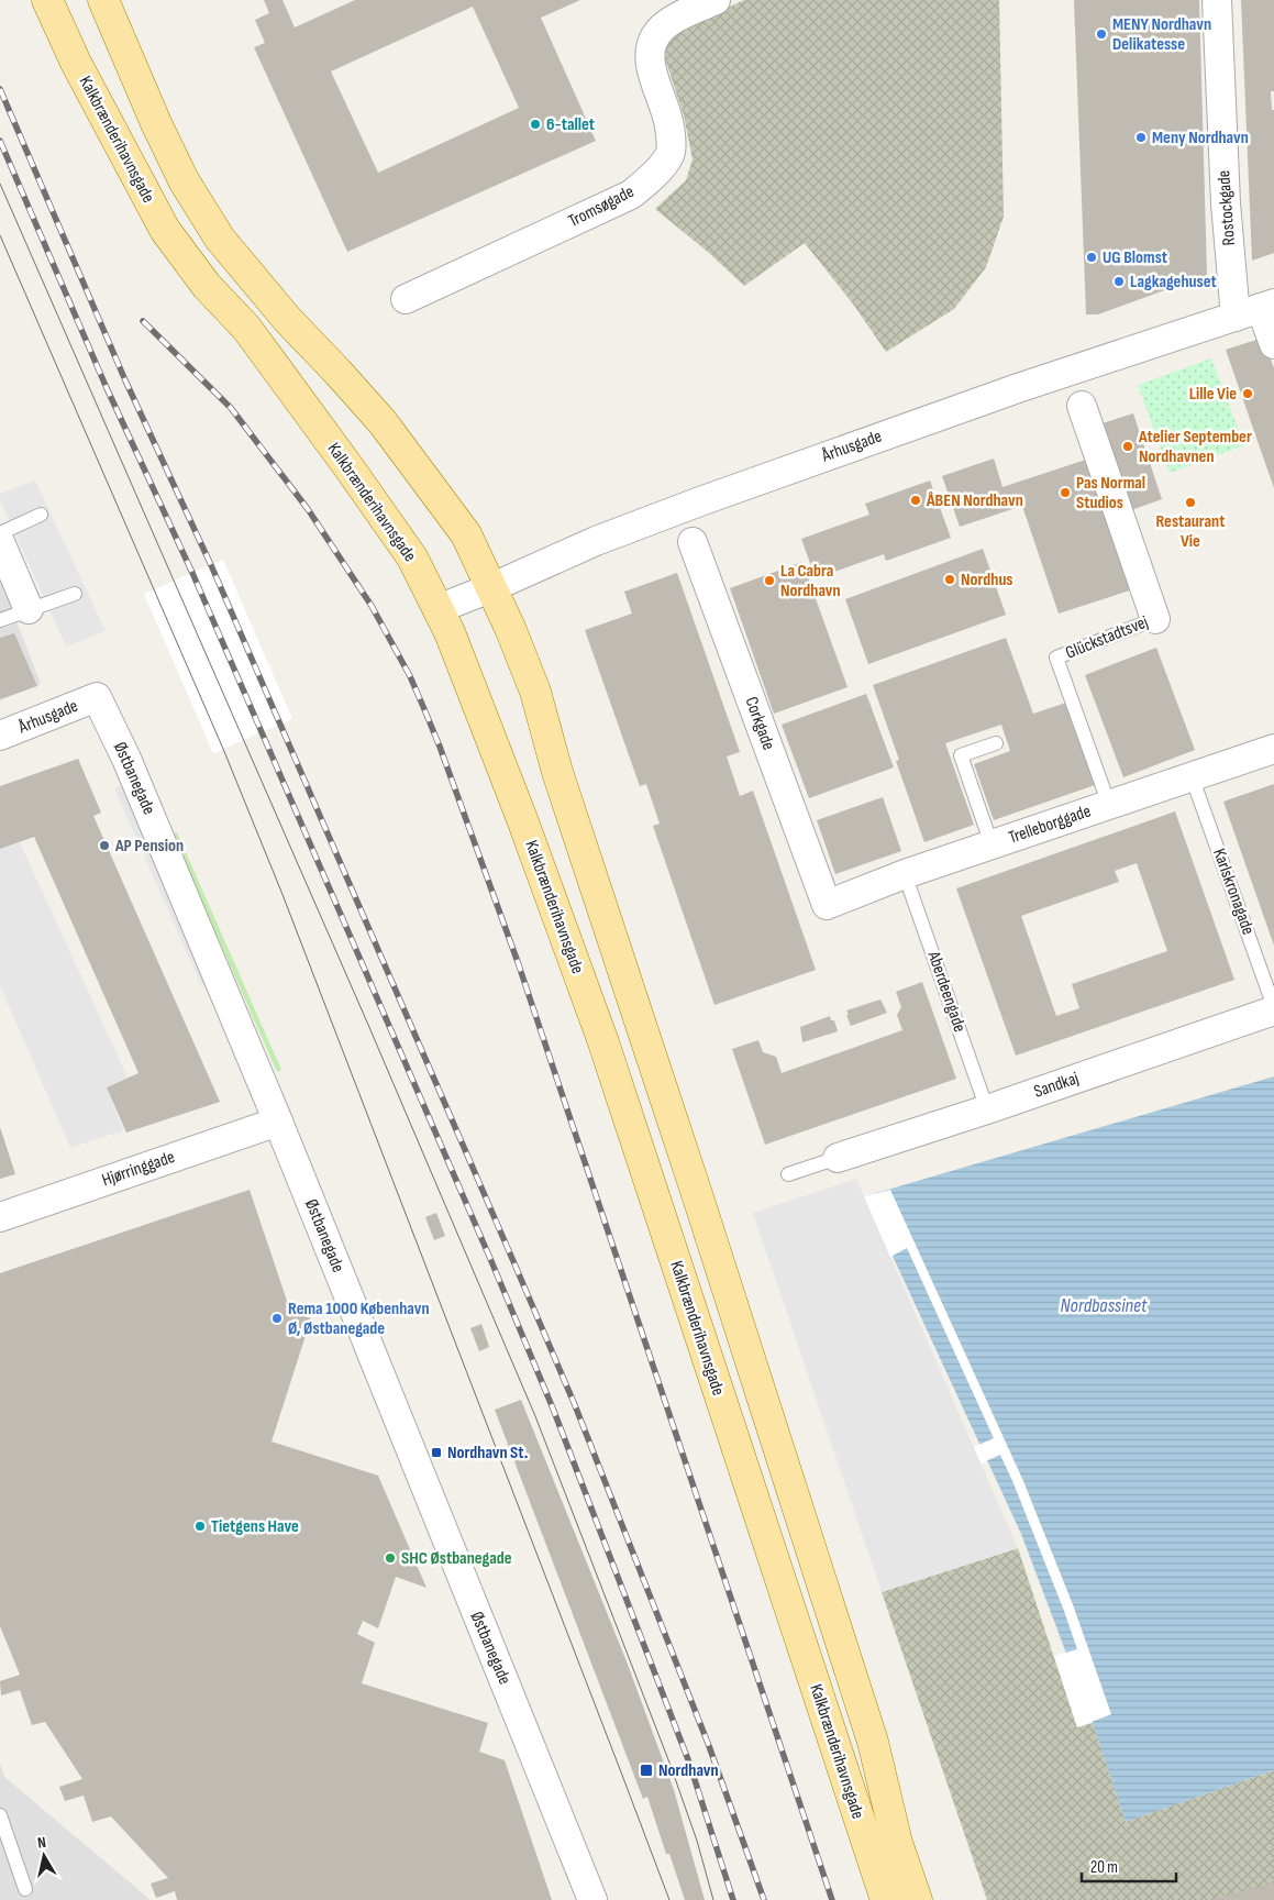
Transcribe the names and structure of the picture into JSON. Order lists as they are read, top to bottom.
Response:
{
  "streets": {
    "main road": ["Kalkbrænderihavnsgade"],
    "street": [
      "Tromsøgade",
      "Rostockgade",
      "Århusgade",
      "Glückstadtsvej",
      "Corkgade",
      "Østbanegade",
      "Trelleborggade",
      "Sandkaj",
      "Hjørringgade"
    ],
    "lane": ["Karlskronagade", "Aberdeengade"]
  },
  "crossings": [
    ["Kalkbrænderihavnsgade", "Århusgade"],
    ["Rostockgade", "Århusgade"],
    ["Århusgade", "Østbanegade"],
    ["Glückstadtsvej", "Trelleborggade"],
    ["Corkgade", "Trelleborggade"],
    ["Østbanegade", "Hjørringgade"],
    ["Trelleborggade", "Karlskronagade"],
    ["Trelleborggade", "Aberdeengade"],
    ["Karlskronagade", "Sandkaj"],
    ["Aberdeengade", "Sandkaj"]
  ],
  "water": ["Nordbassinet"],
  "places": {
    "other": [
      "MENY Nordhavn Delikatesse",
      "6-tallet",
      "Meny Nordhavn",
      "UG Blomst",
      "Lagkagehuset",
      "Lille Vie",
      "Atelier September Nordhavnen",
      "Pas Normal Studios",
      "ÅBEN Nordhavn",
      "Restaurant Vie",
      "Nordhus",
      "La Cabra Nordhavn",
      "AP Pension",
      "Rema 1000 København Ø, Østbanegade",
      "Tietgens Have",
      "SHC Østbanegade"
    ],
    "transit": ["Nordhavn St.", "Nordhavn"]
  },
  "scale_bar": "20 m",
  "north": "top"
}
